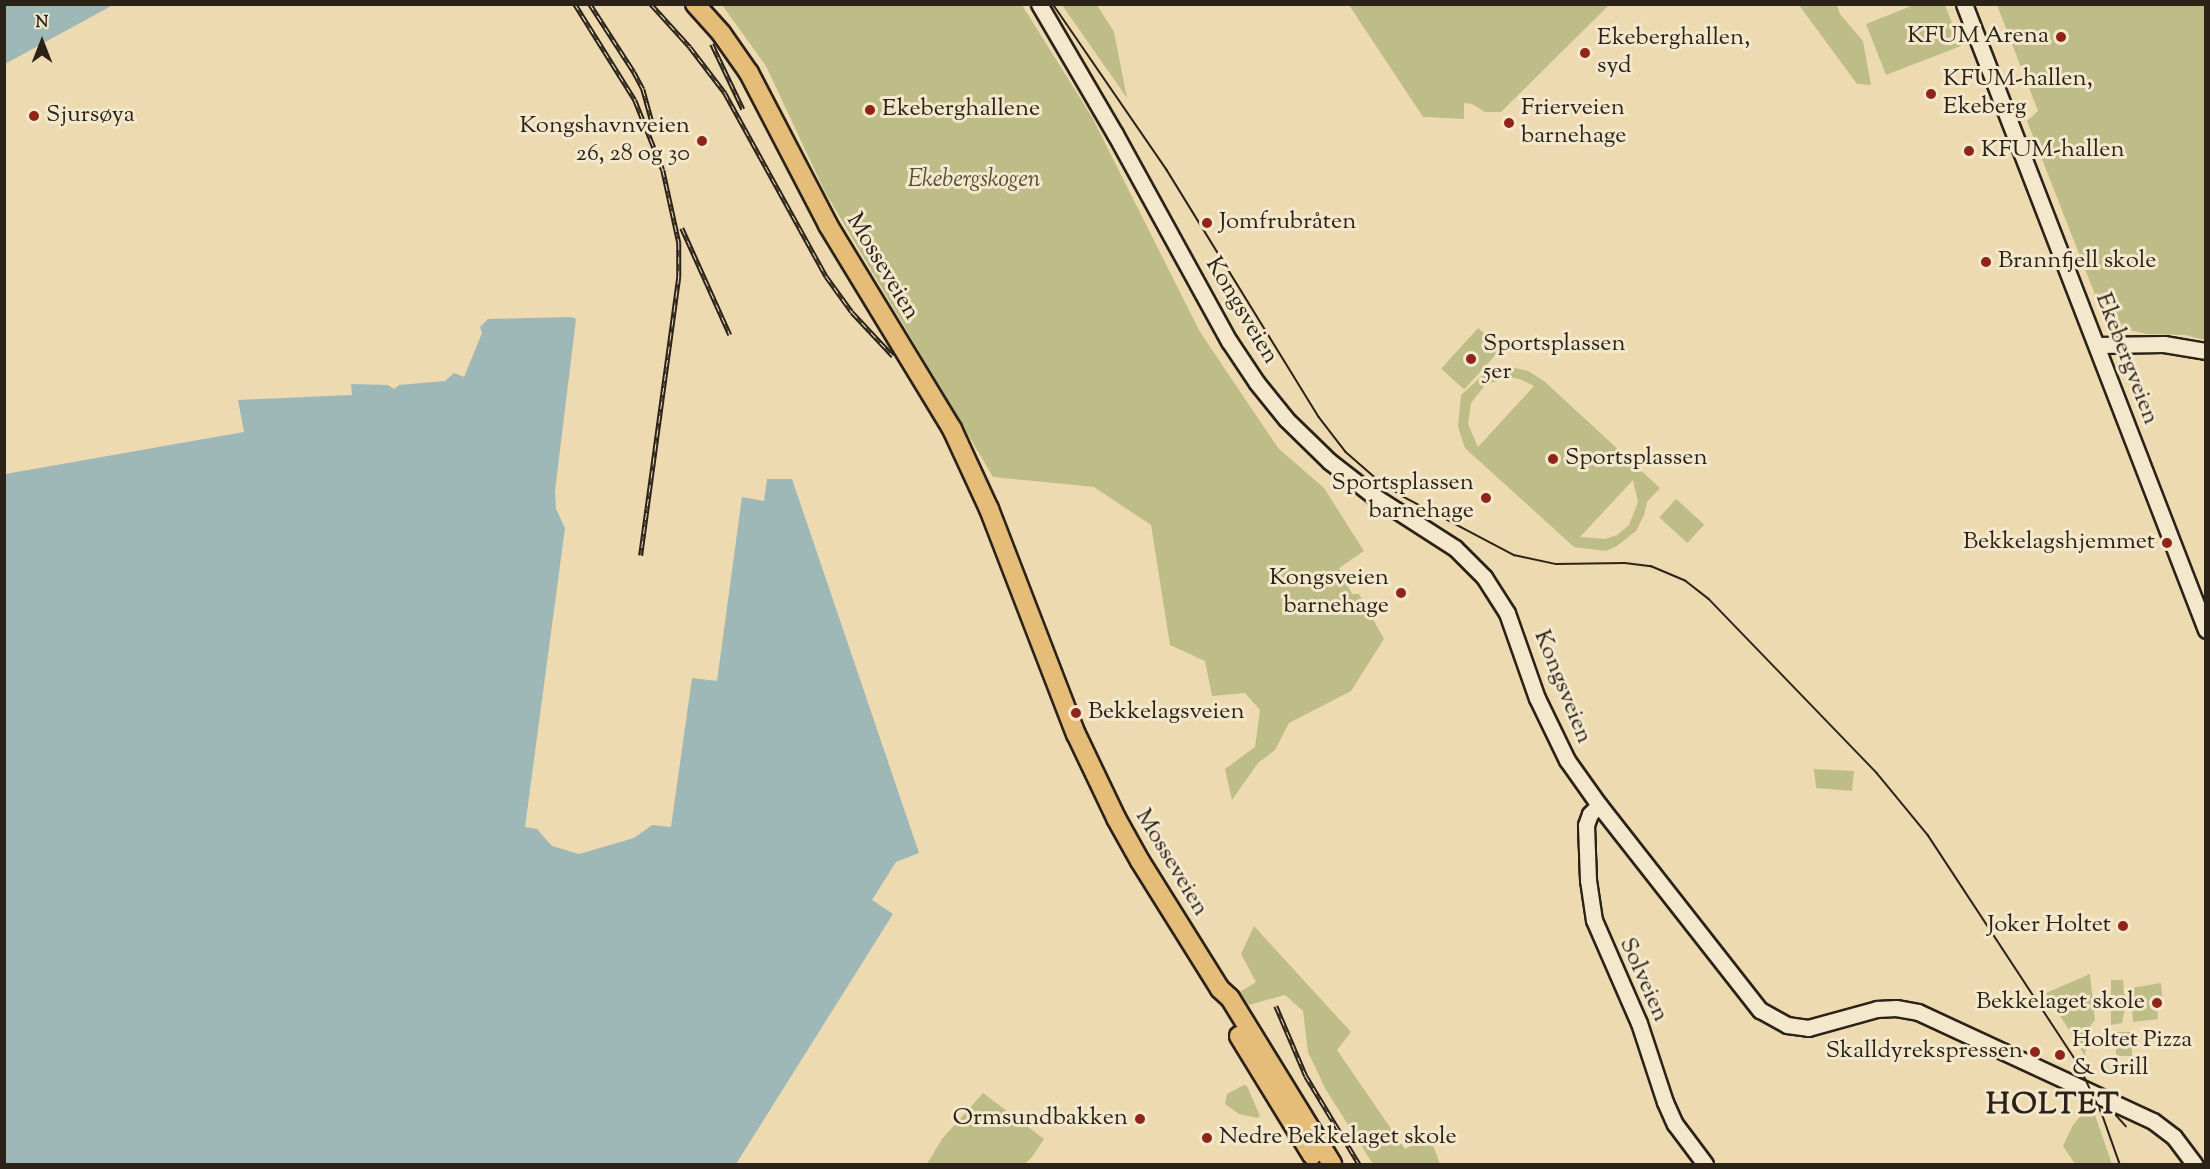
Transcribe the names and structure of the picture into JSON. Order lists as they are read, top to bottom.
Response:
{
  "streets": {
    "highway": ["Mosseveien"],
    "main road": ["Kongsveien", "Ekebergveien", "Solveien"]
  },
  "crossings": [
    ["Kongsveien", "Solveien"]
  ],
  "districts": ["HOLTET"],
  "parks": ["Ekebergskogen"],
  "places": [
    "KFUM Arena",
    "Ekeberghallen, syd",
    "KFUM-hallen, Ekeberg",
    "Ekeberghallene",
    "Sjursøya",
    "Frierveien barnehage",
    "Kongshavnveien 26, 28 og 30",
    "KFUM-hallen",
    "Jomfrubråten",
    "Brannfjell skole",
    "Sportsplassen 5er",
    "Sportsplassen",
    "Sportsplassen barnehage",
    "Bekkelagshjemmet",
    "Kongsveien barnehage",
    "Bekkelagsveien",
    "Joker Holtet",
    "Bekkelaget skole",
    "Skalldyrekspressen",
    "Holtet Pizza & Grill",
    "Ormsundbakken",
    "Nedre Bekkelaget skole"
  ],
  "north": "top"
}
